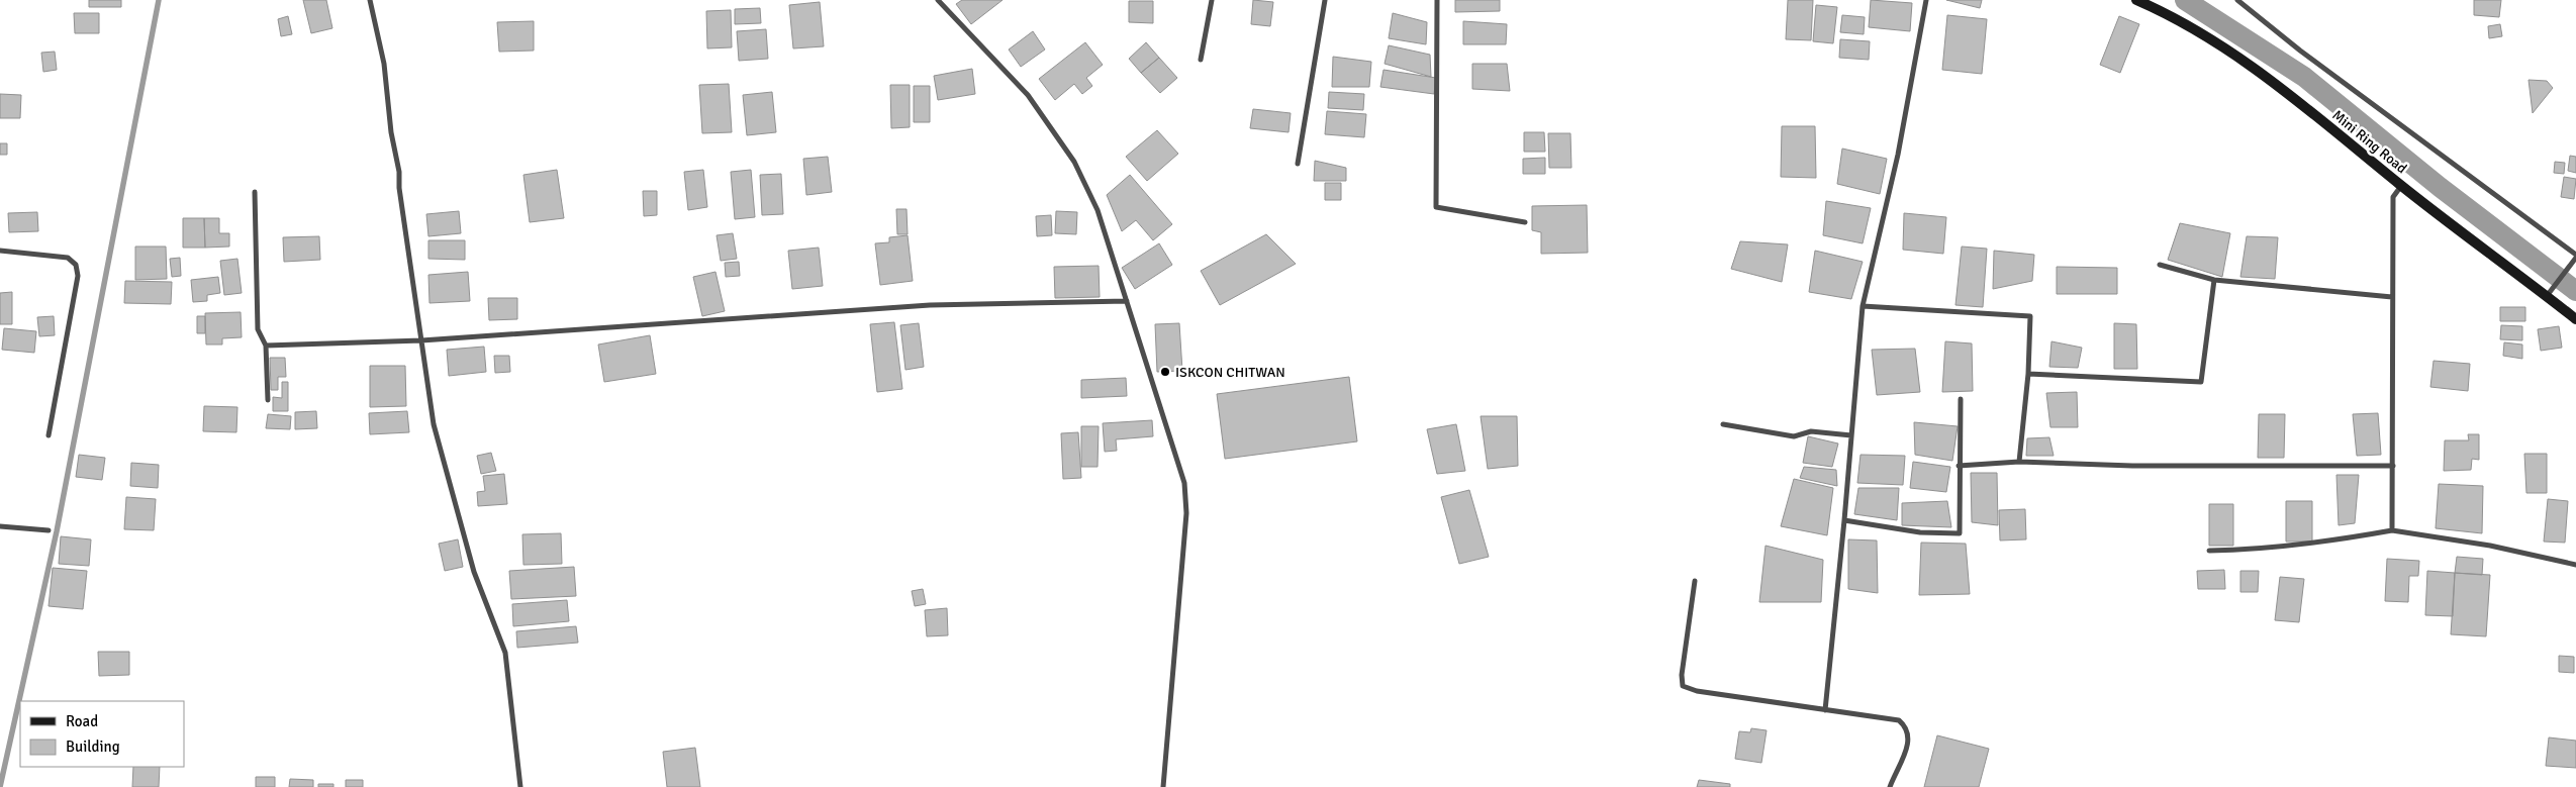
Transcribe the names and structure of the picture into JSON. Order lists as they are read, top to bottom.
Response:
{
  "streets": {
    "main road": ["Mini Ring Road"]
  },
  "places": ["ISKCON CHITWAN"],
  "legend": ["Road", "Building"]
}
